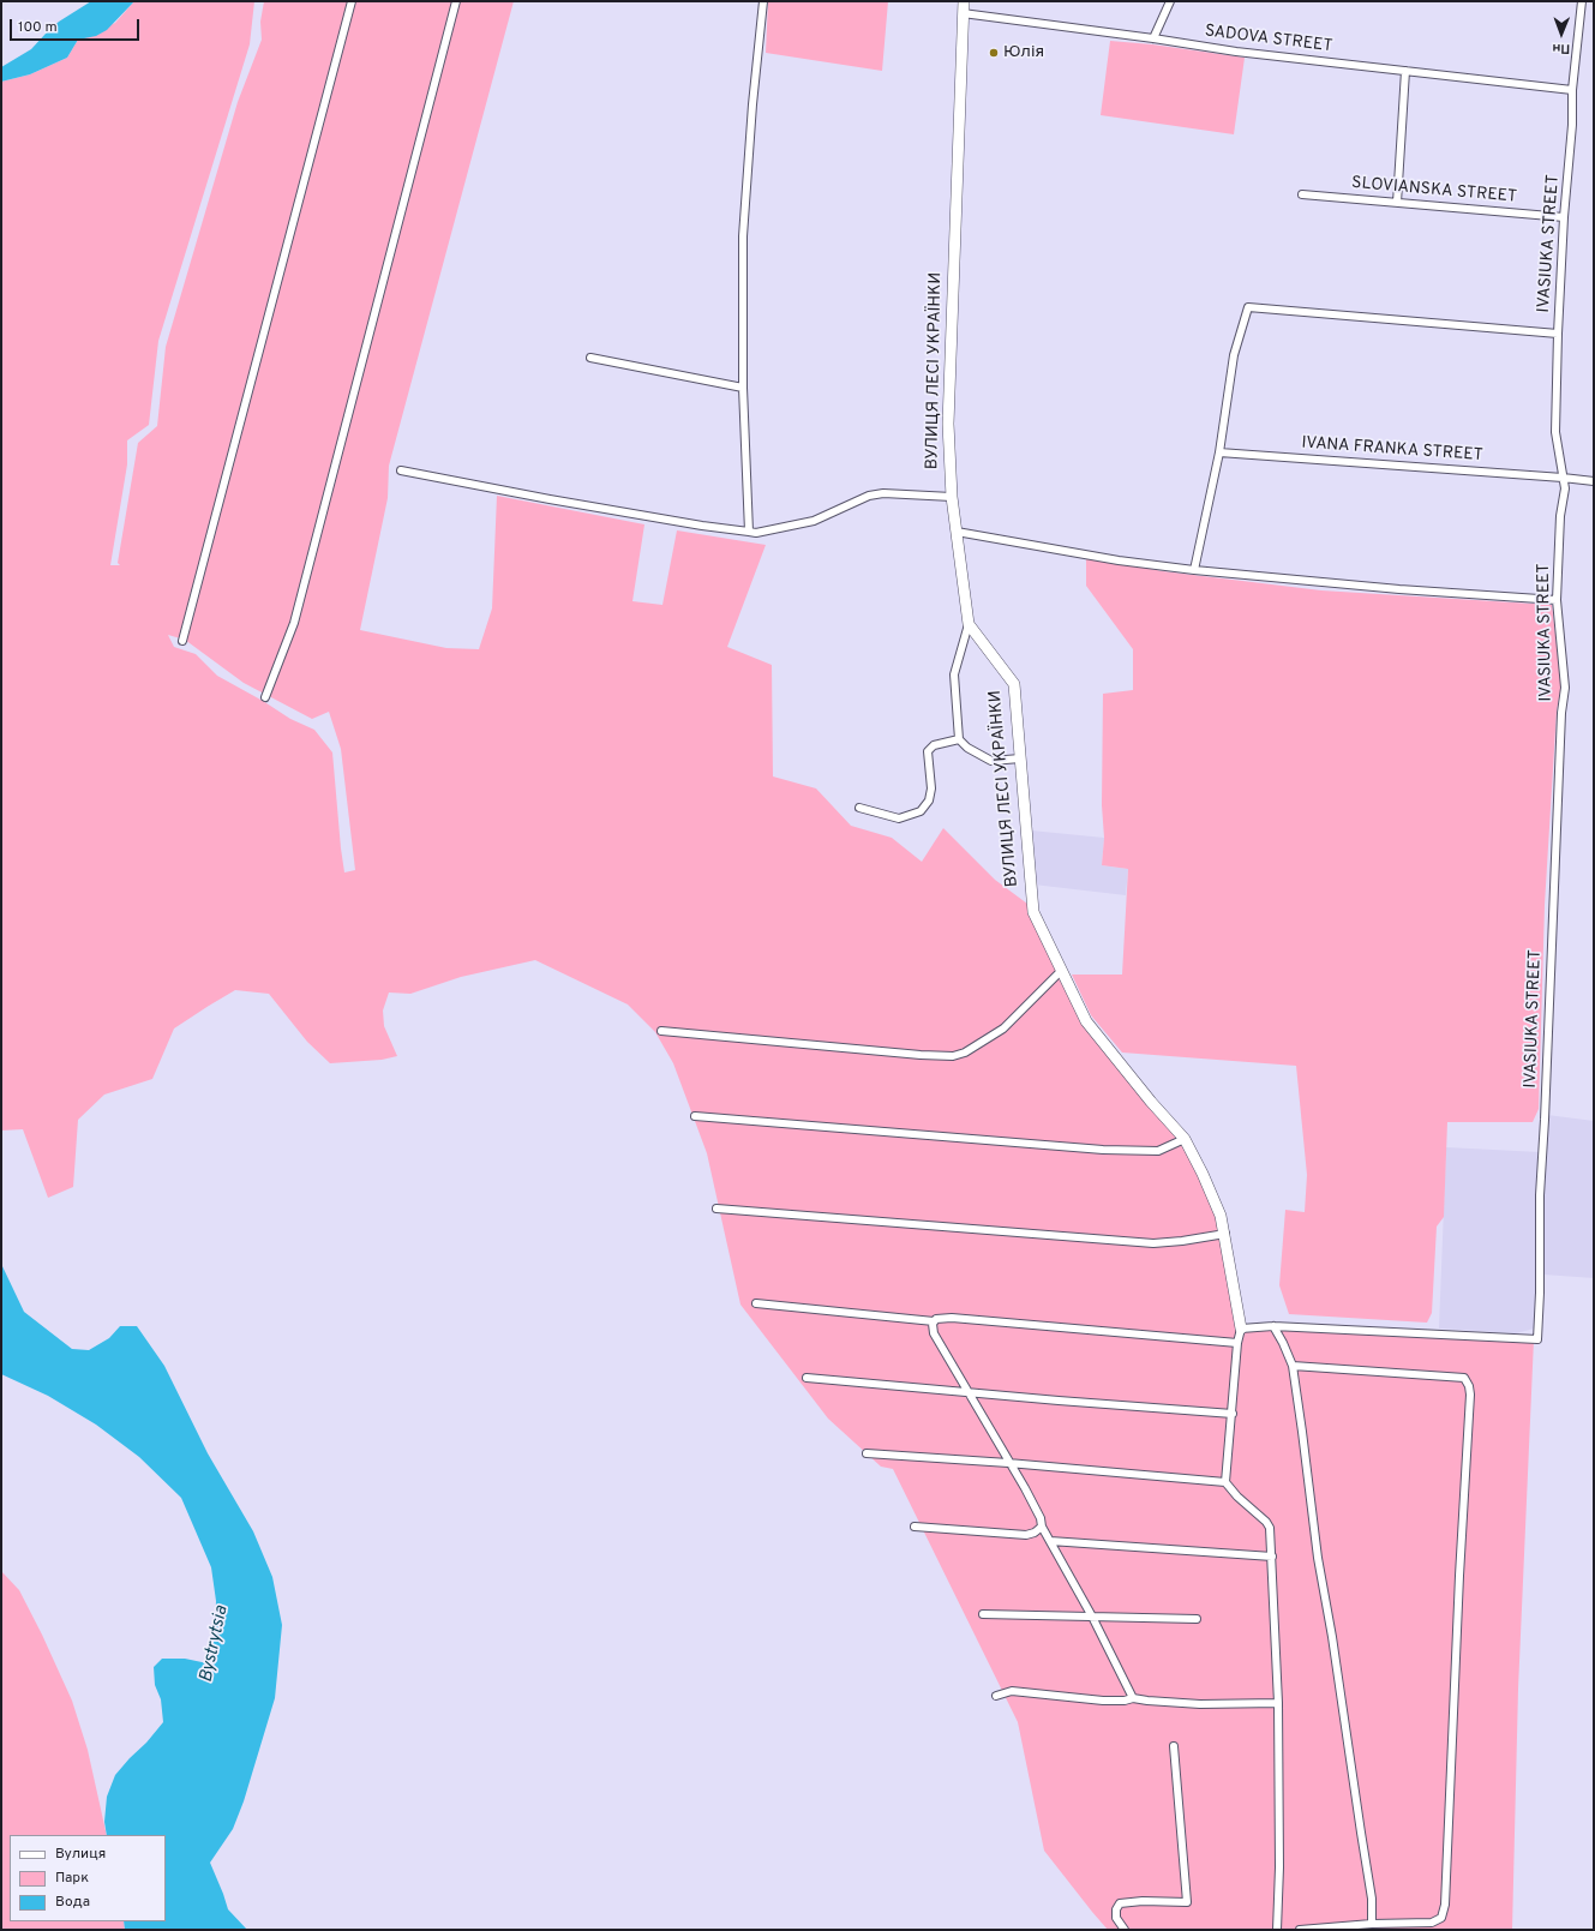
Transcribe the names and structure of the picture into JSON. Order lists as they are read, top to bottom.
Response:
{
  "streets": {
    "street": [
      "SADOVA STREET",
      "SLOVIANSKA STREET",
      "IVASIUKA STREET",
      "ВУЛИЦЯ ЛЕСІ УКРАЇНКИ",
      "IVANA FRANKA STREET"
    ]
  },
  "crossings": [
    ["SADOVA STREET", "IVASIUKA STREET"],
    ["SADOVA STREET", "ВУЛИЦЯ ЛЕСІ УКРАЇНКИ"],
    ["SLOVIANSKA STREET", "IVASIUKA STREET"],
    ["IVASIUKA STREET", "IVANA FRANKA STREET"]
  ],
  "water": ["Bystrytsia"],
  "places": ["Юлія"],
  "legend": ["Вулиця", "Парк", "Вода"],
  "scale_bar": "100 m",
  "north": "bottom"
}
